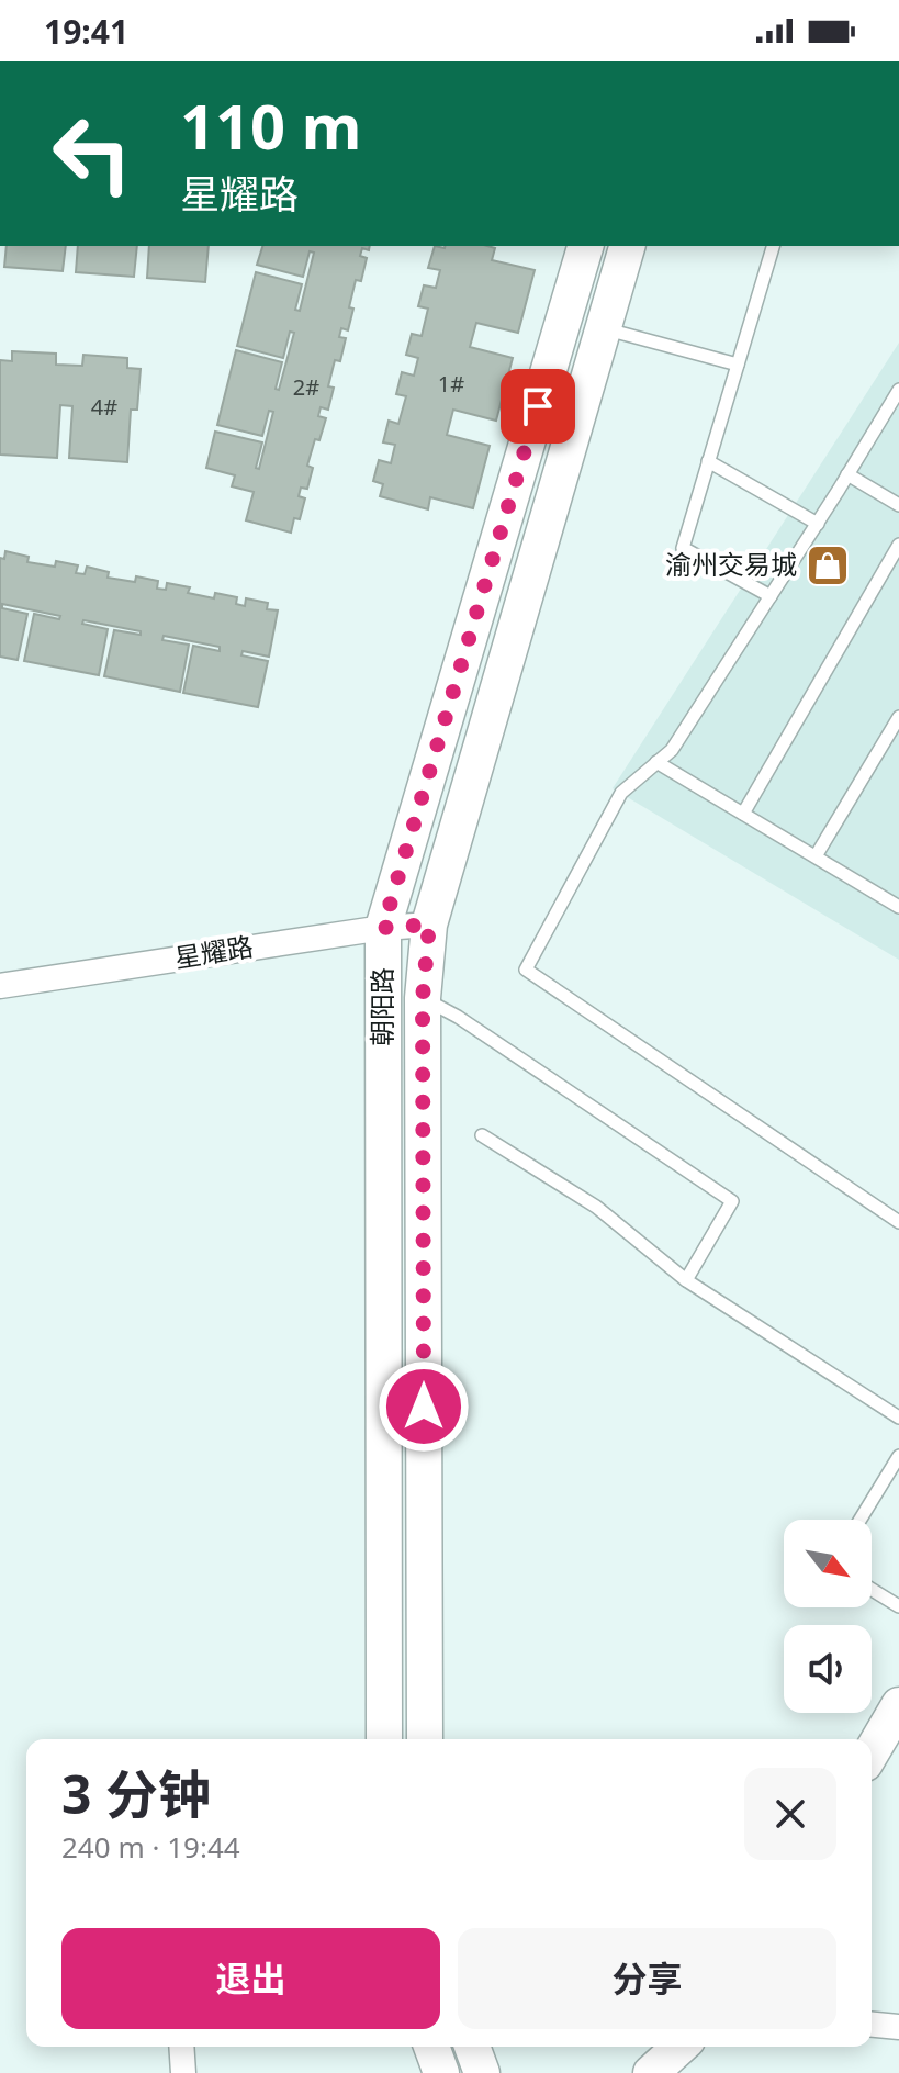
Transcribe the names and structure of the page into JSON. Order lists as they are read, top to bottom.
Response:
{
  "streets": {
    "main road": ["朝阳路"],
    "street": ["星耀路"]
  },
  "crossings": [
    ["星耀路", "朝阳路"]
  ],
  "places": {
    "shop": ["渝州交易城"]
  },
  "house_numbers": ["1#", "2#", "4#"],
  "north": "bottom right",
  "page": {
    "status": "19:41",
    "turn": ["110 m", "星耀路"],
    "heading": ["3 分钟", "240 m · 19:44"],
    "buttons": ["退出", "分享"]
  }
}
